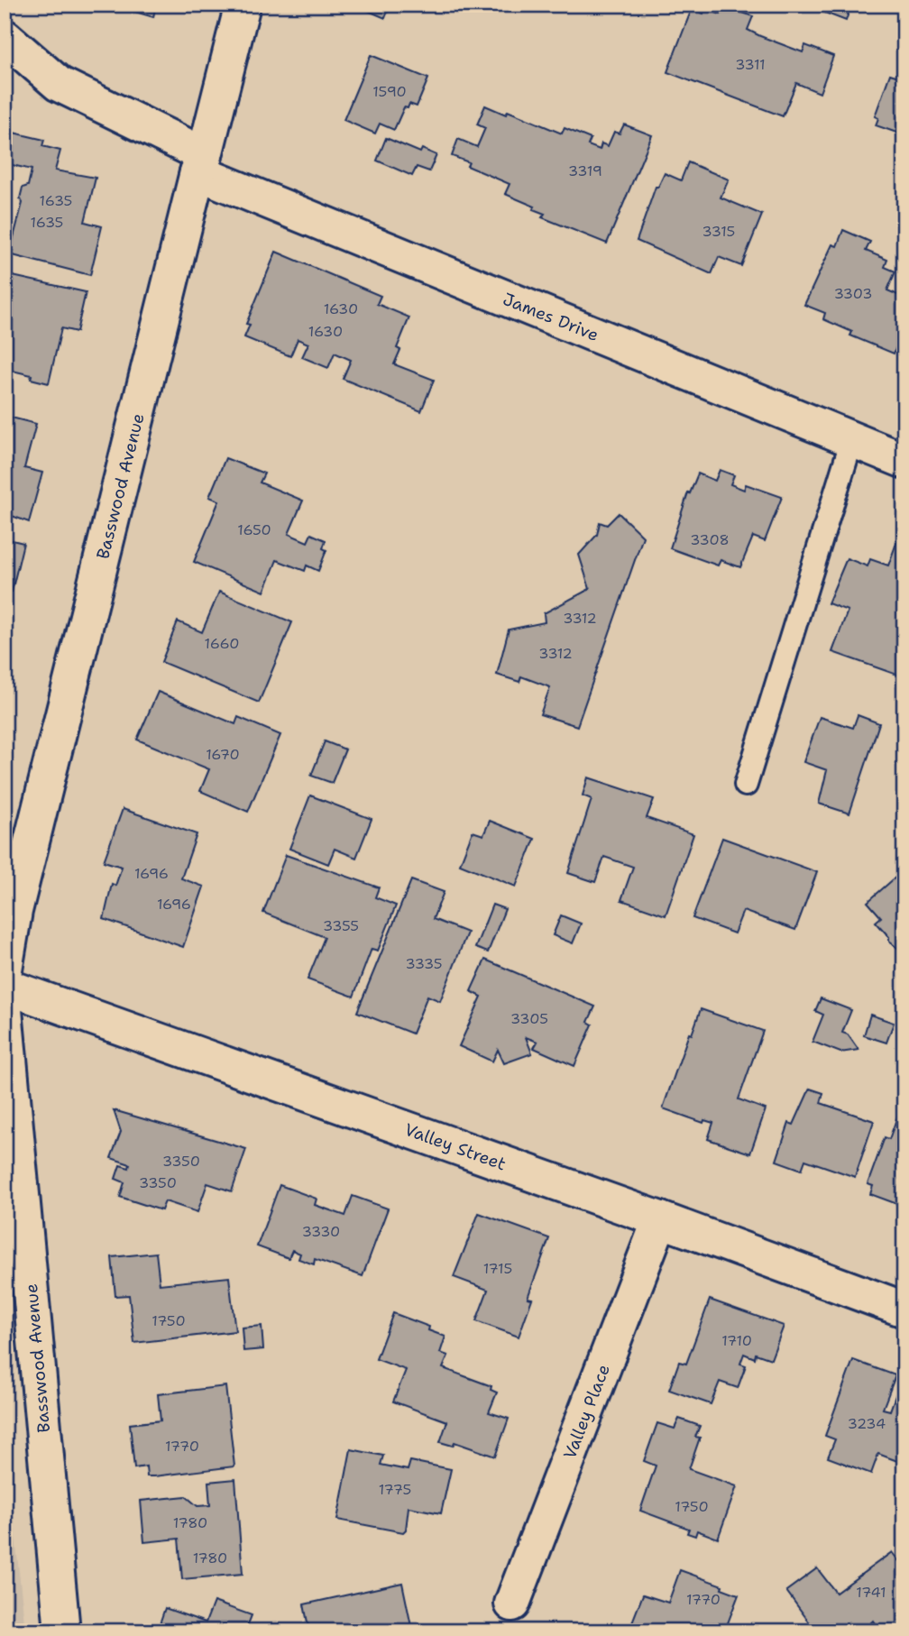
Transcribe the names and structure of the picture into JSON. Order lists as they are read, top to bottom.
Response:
{
  "streets": {
    "street": [
      "James Drive",
      "Basswood Avenue",
      "Valley Street",
      "Valley Place"
    ]
  },
  "crossings": [
    ["James Drive", "Basswood Avenue"],
    ["Valley Street", "Valley Place"]
  ],
  "house_numbers": [
    "3311",
    "1590",
    "3319",
    "1635",
    "1635",
    "3315",
    "3303",
    "1630",
    "1630",
    "1650",
    "3308",
    "3312",
    "1660",
    "3312",
    "1670",
    "1696",
    "1696",
    "3355",
    "3335",
    "3305",
    "3350",
    "3350",
    "3330",
    "1715",
    "1750",
    "1710",
    "3234",
    "1770",
    "1775",
    "1750",
    "1780",
    "1780",
    "1741",
    "1770"
  ]
}
